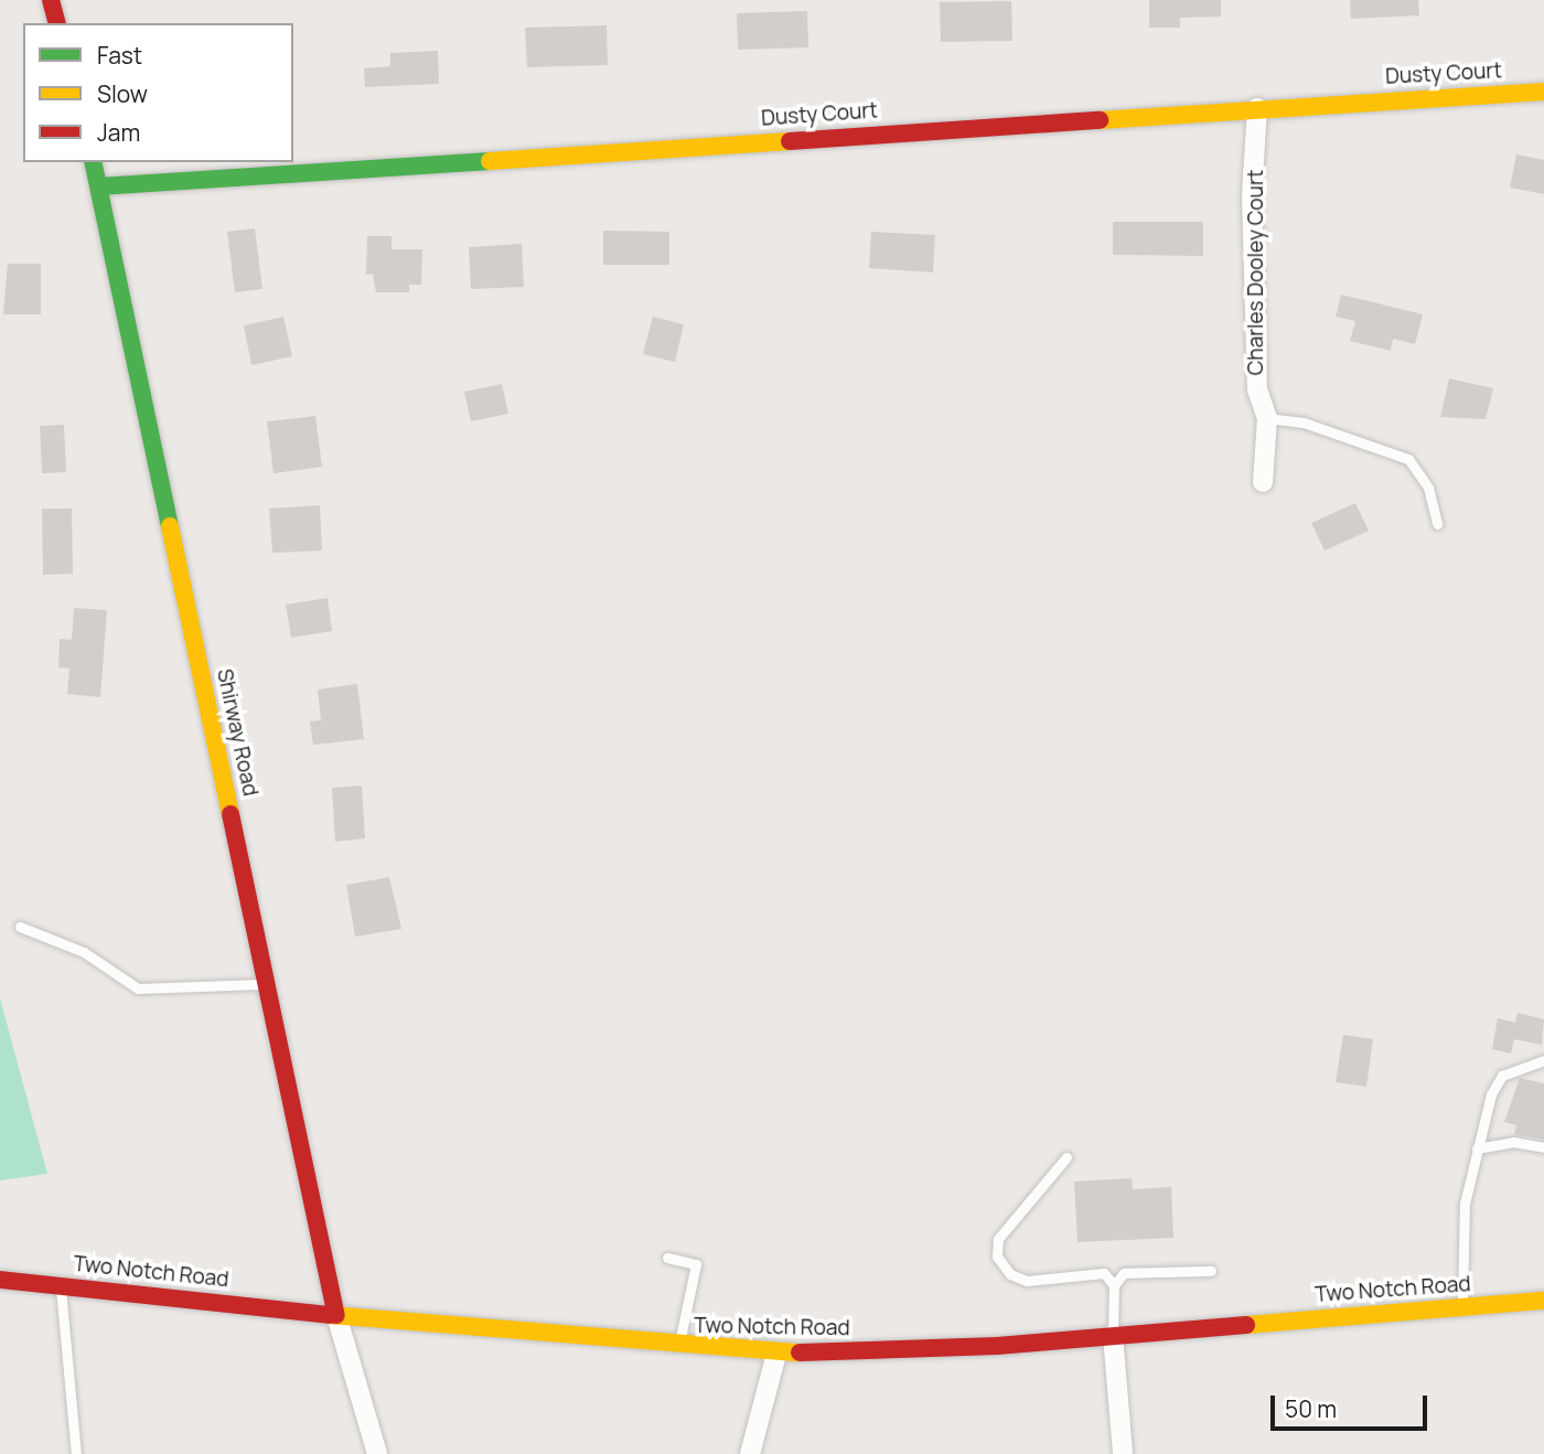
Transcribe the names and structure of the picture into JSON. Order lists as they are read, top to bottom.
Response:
{
  "streets": {
    "street": [
      "Dusty Court",
      "Charles Dooley Court",
      "Shirway Road",
      "Two Notch Road"
    ]
  },
  "crossings": [
    ["Dusty Court", "Charles Dooley Court"],
    ["Dusty Court", "Shirway Road"],
    ["Shirway Road", "Two Notch Road"]
  ],
  "legend": ["Fast", "Slow", "Jam"],
  "scale_bar": "50 m"
}
